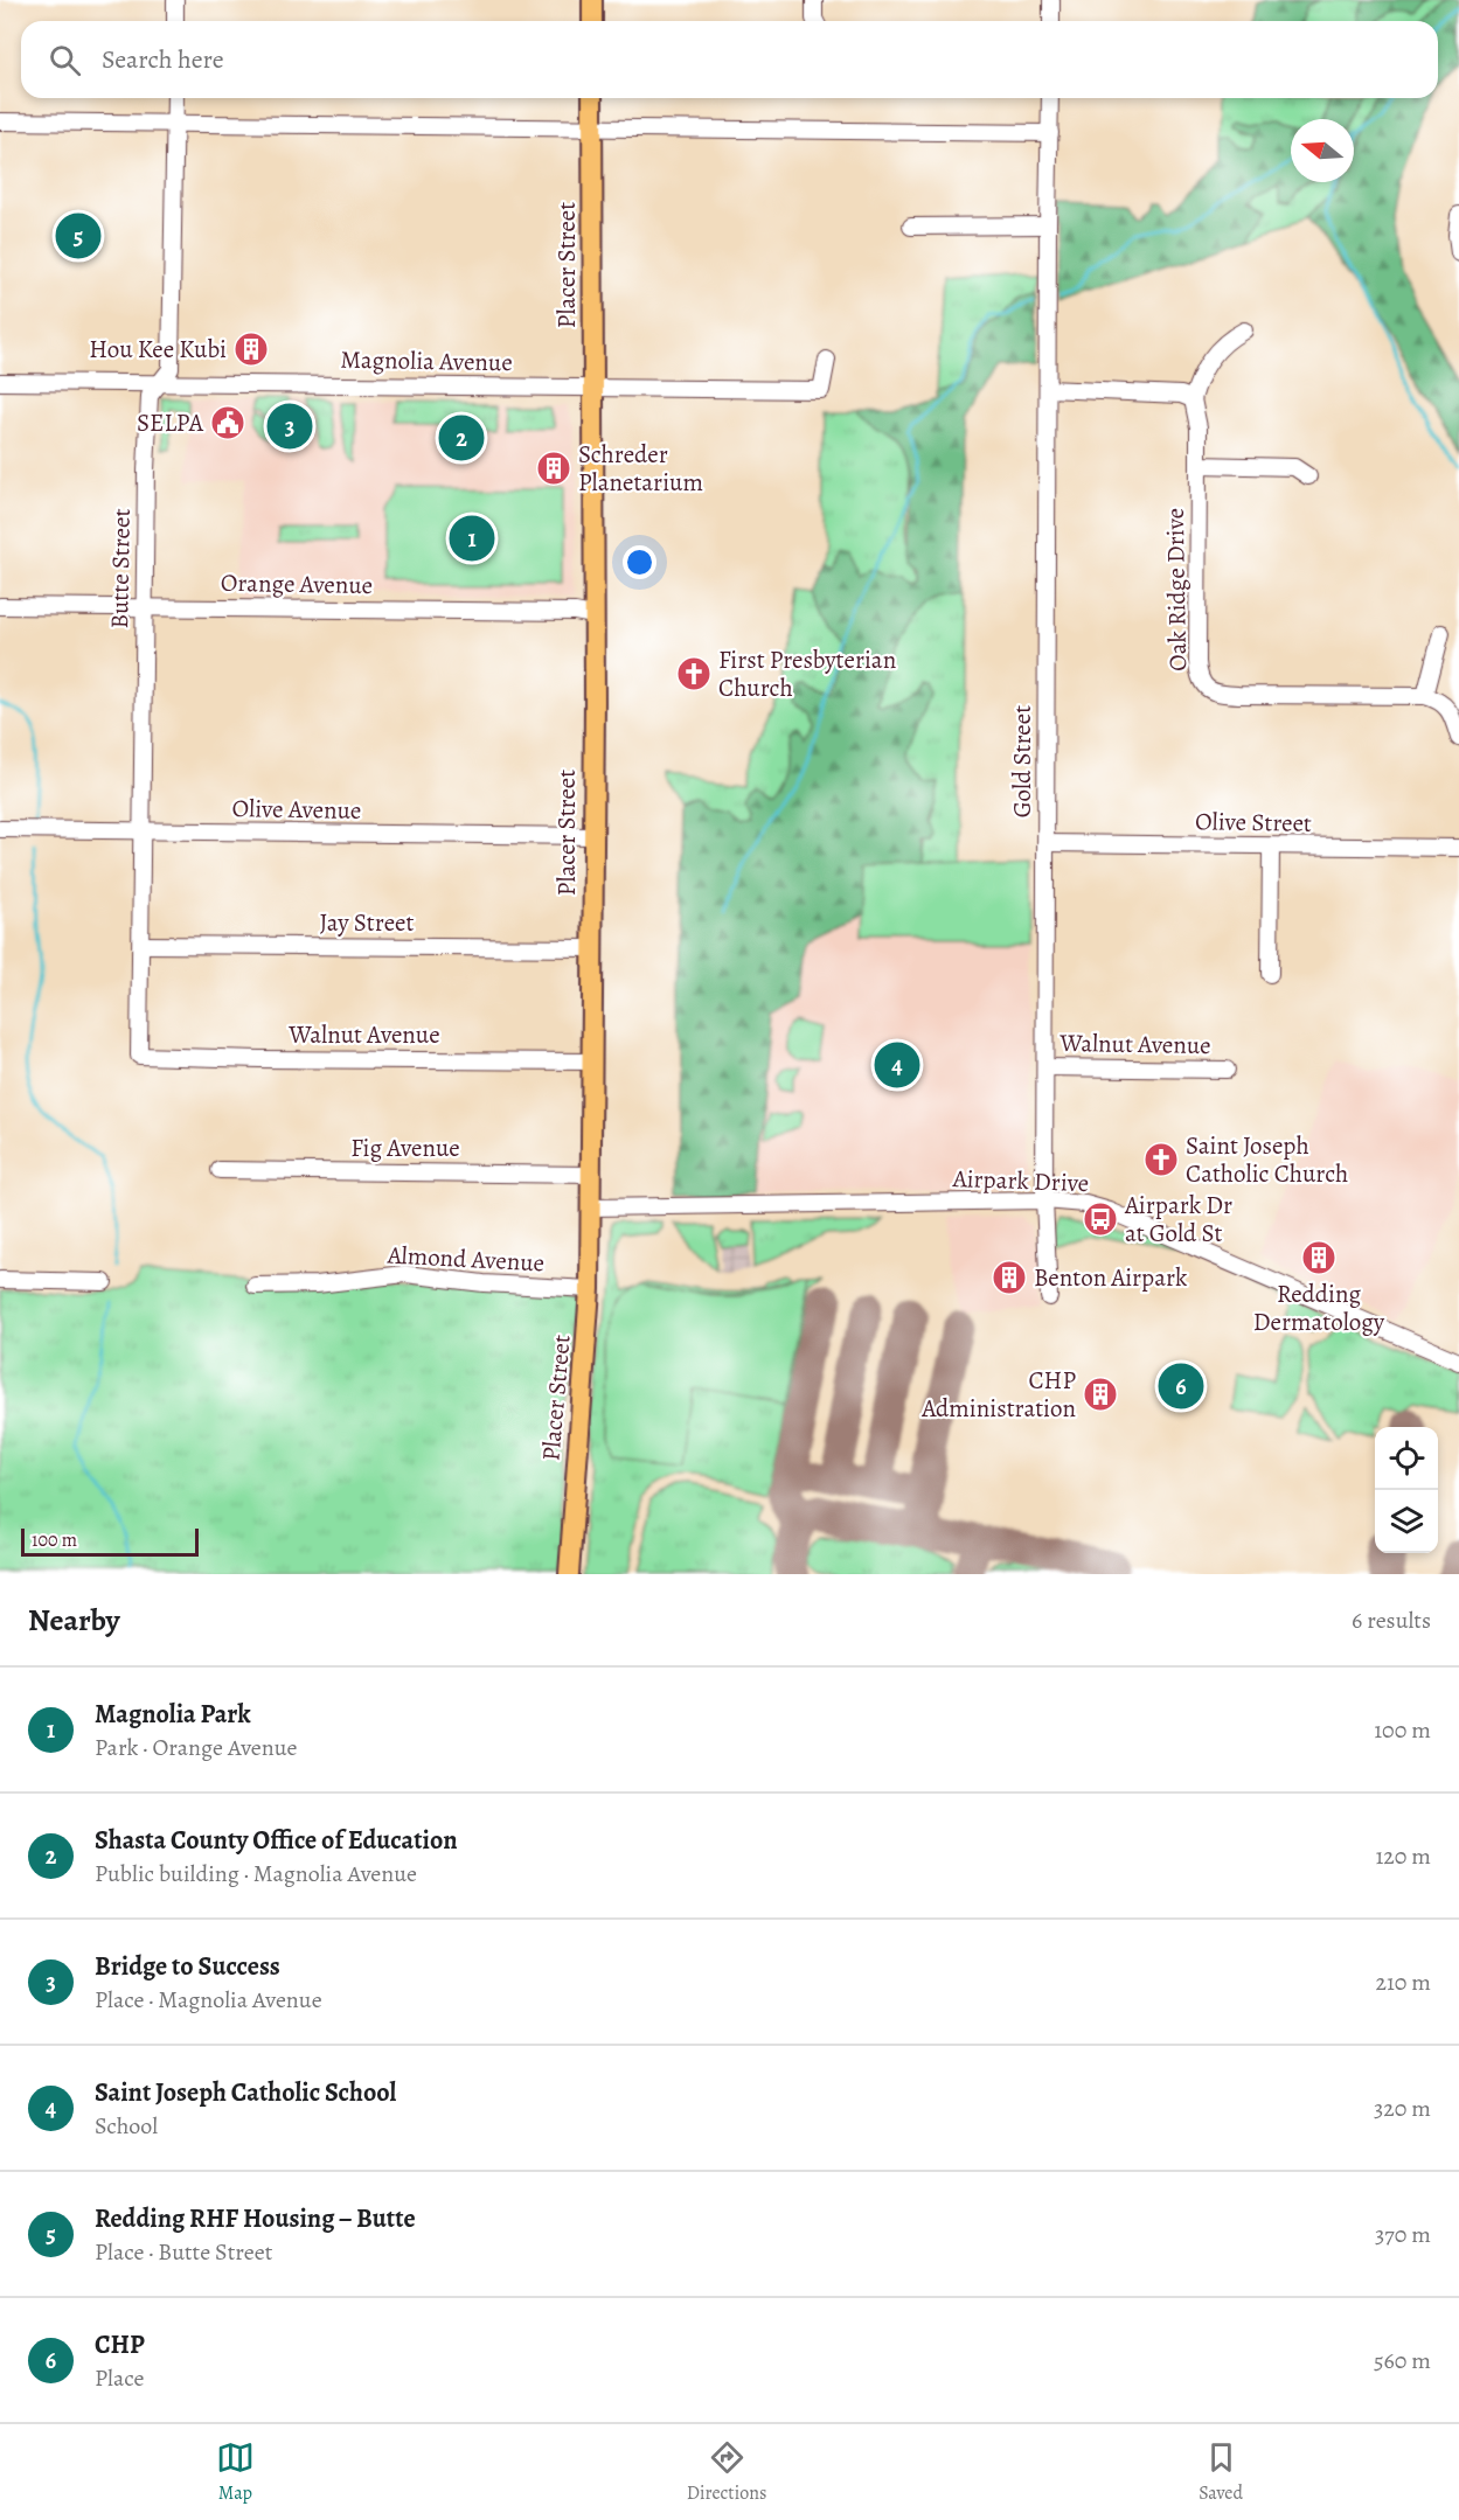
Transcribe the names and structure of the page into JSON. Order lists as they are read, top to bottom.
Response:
{
  "streets": {
    "main road": ["Placer Street"],
    "street": [
      "Magnolia Avenue",
      "Butte Street",
      "Orange Avenue",
      "Oak Ridge Drive",
      "Gold Street",
      "Olive Avenue",
      "Olive Street",
      "Jay Street",
      "Walnut Avenue",
      "Fig Avenue",
      "Airpark Drive",
      "Almond Avenue"
    ]
  },
  "crossings": [
    ["Placer Street", "Magnolia Avenue"],
    ["Placer Street", "Orange Avenue"],
    ["Placer Street", "Olive Avenue"],
    ["Placer Street", "Jay Street"],
    ["Placer Street", "Walnut Avenue"],
    ["Placer Street", "Fig Avenue"],
    ["Placer Street", "Airpark Drive"],
    ["Placer Street", "Almond Avenue"],
    ["Magnolia Avenue", "Butte Street"],
    ["Butte Street", "Orange Avenue"],
    ["Butte Street", "Olive Avenue"],
    ["Butte Street", "Jay Street"],
    ["Butte Street", "Walnut Avenue"],
    ["Gold Street", "Olive Street"],
    ["Gold Street", "Walnut Avenue"],
    ["Gold Street", "Airpark Drive"]
  ],
  "places": {
    "building": [
      "Hou Kee Kubi",
      "Schreder Planetarium",
      "Redding Dermatology",
      "Benton Airpark",
      "CHP Administration"
    ],
    "public building": ["SELPA"],
    "church": ["First Presbyterian Church", "Saint Joseph Catholic Church"],
    "bus stop": ["Airpark Dr at Gold St"]
  },
  "scale_bar": "100 m",
  "north": "left",
  "page": {
    "search": "Search here",
    "pins": [
      "5",
      "3",
      "2",
      "1",
      "4",
      "6"
    ],
    "scale": "100 m",
    "heading": ["Nearby", "6 results"],
    "list": [
      {
        "mark": "1",
        "name": "Magnolia Park",
        "note": "Park · Orange Avenue",
        "value": "100 m"
      },
      {
        "mark": "2",
        "name": "Shasta County Office of Education",
        "note": "Public building · Magnolia Avenue",
        "value": "120 m"
      },
      {
        "mark": "3",
        "name": "Bridge to Success",
        "note": "Place · Magnolia Avenue",
        "value": "210 m"
      },
      {
        "mark": "4",
        "name": "Saint Joseph Catholic School",
        "note": "School",
        "value": "320 m"
      },
      {
        "mark": "5",
        "name": "Redding RHF Housing – Butte",
        "note": "Place · Butte Street",
        "value": "370 m"
      },
      {
        "mark": "6",
        "name": "CHP",
        "note": "Place",
        "value": "560 m"
      }
    ],
    "nav": ["Map", "Directions", "Saved"]
  }
}
